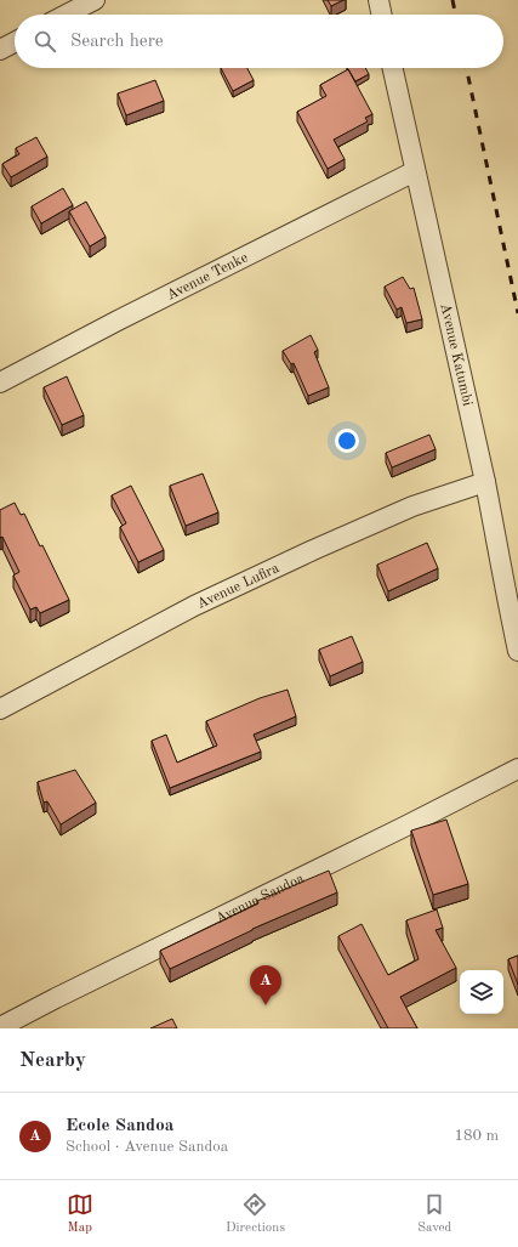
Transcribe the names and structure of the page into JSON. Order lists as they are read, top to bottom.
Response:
{
  "streets": {
    "street": [
      "Avenue Tenke",
      "Avenue Katumbi",
      "Avenue Lufira",
      "Avenue Sandoa"
    ]
  },
  "crossings": [
    ["Avenue Tenke", "Avenue Katumbi"],
    ["Avenue Katumbi", "Avenue Lufira"]
  ],
  "page": {
    "search": "Search here",
    "pins": "A",
    "heading": "Nearby",
    "list": [
      {
        "mark": "A",
        "name": "Ecole Sandoa",
        "note": "School · Avenue Sandoa",
        "value": "180 m"
      }
    ],
    "nav": ["Map", "Directions", "Saved"]
  }
}
